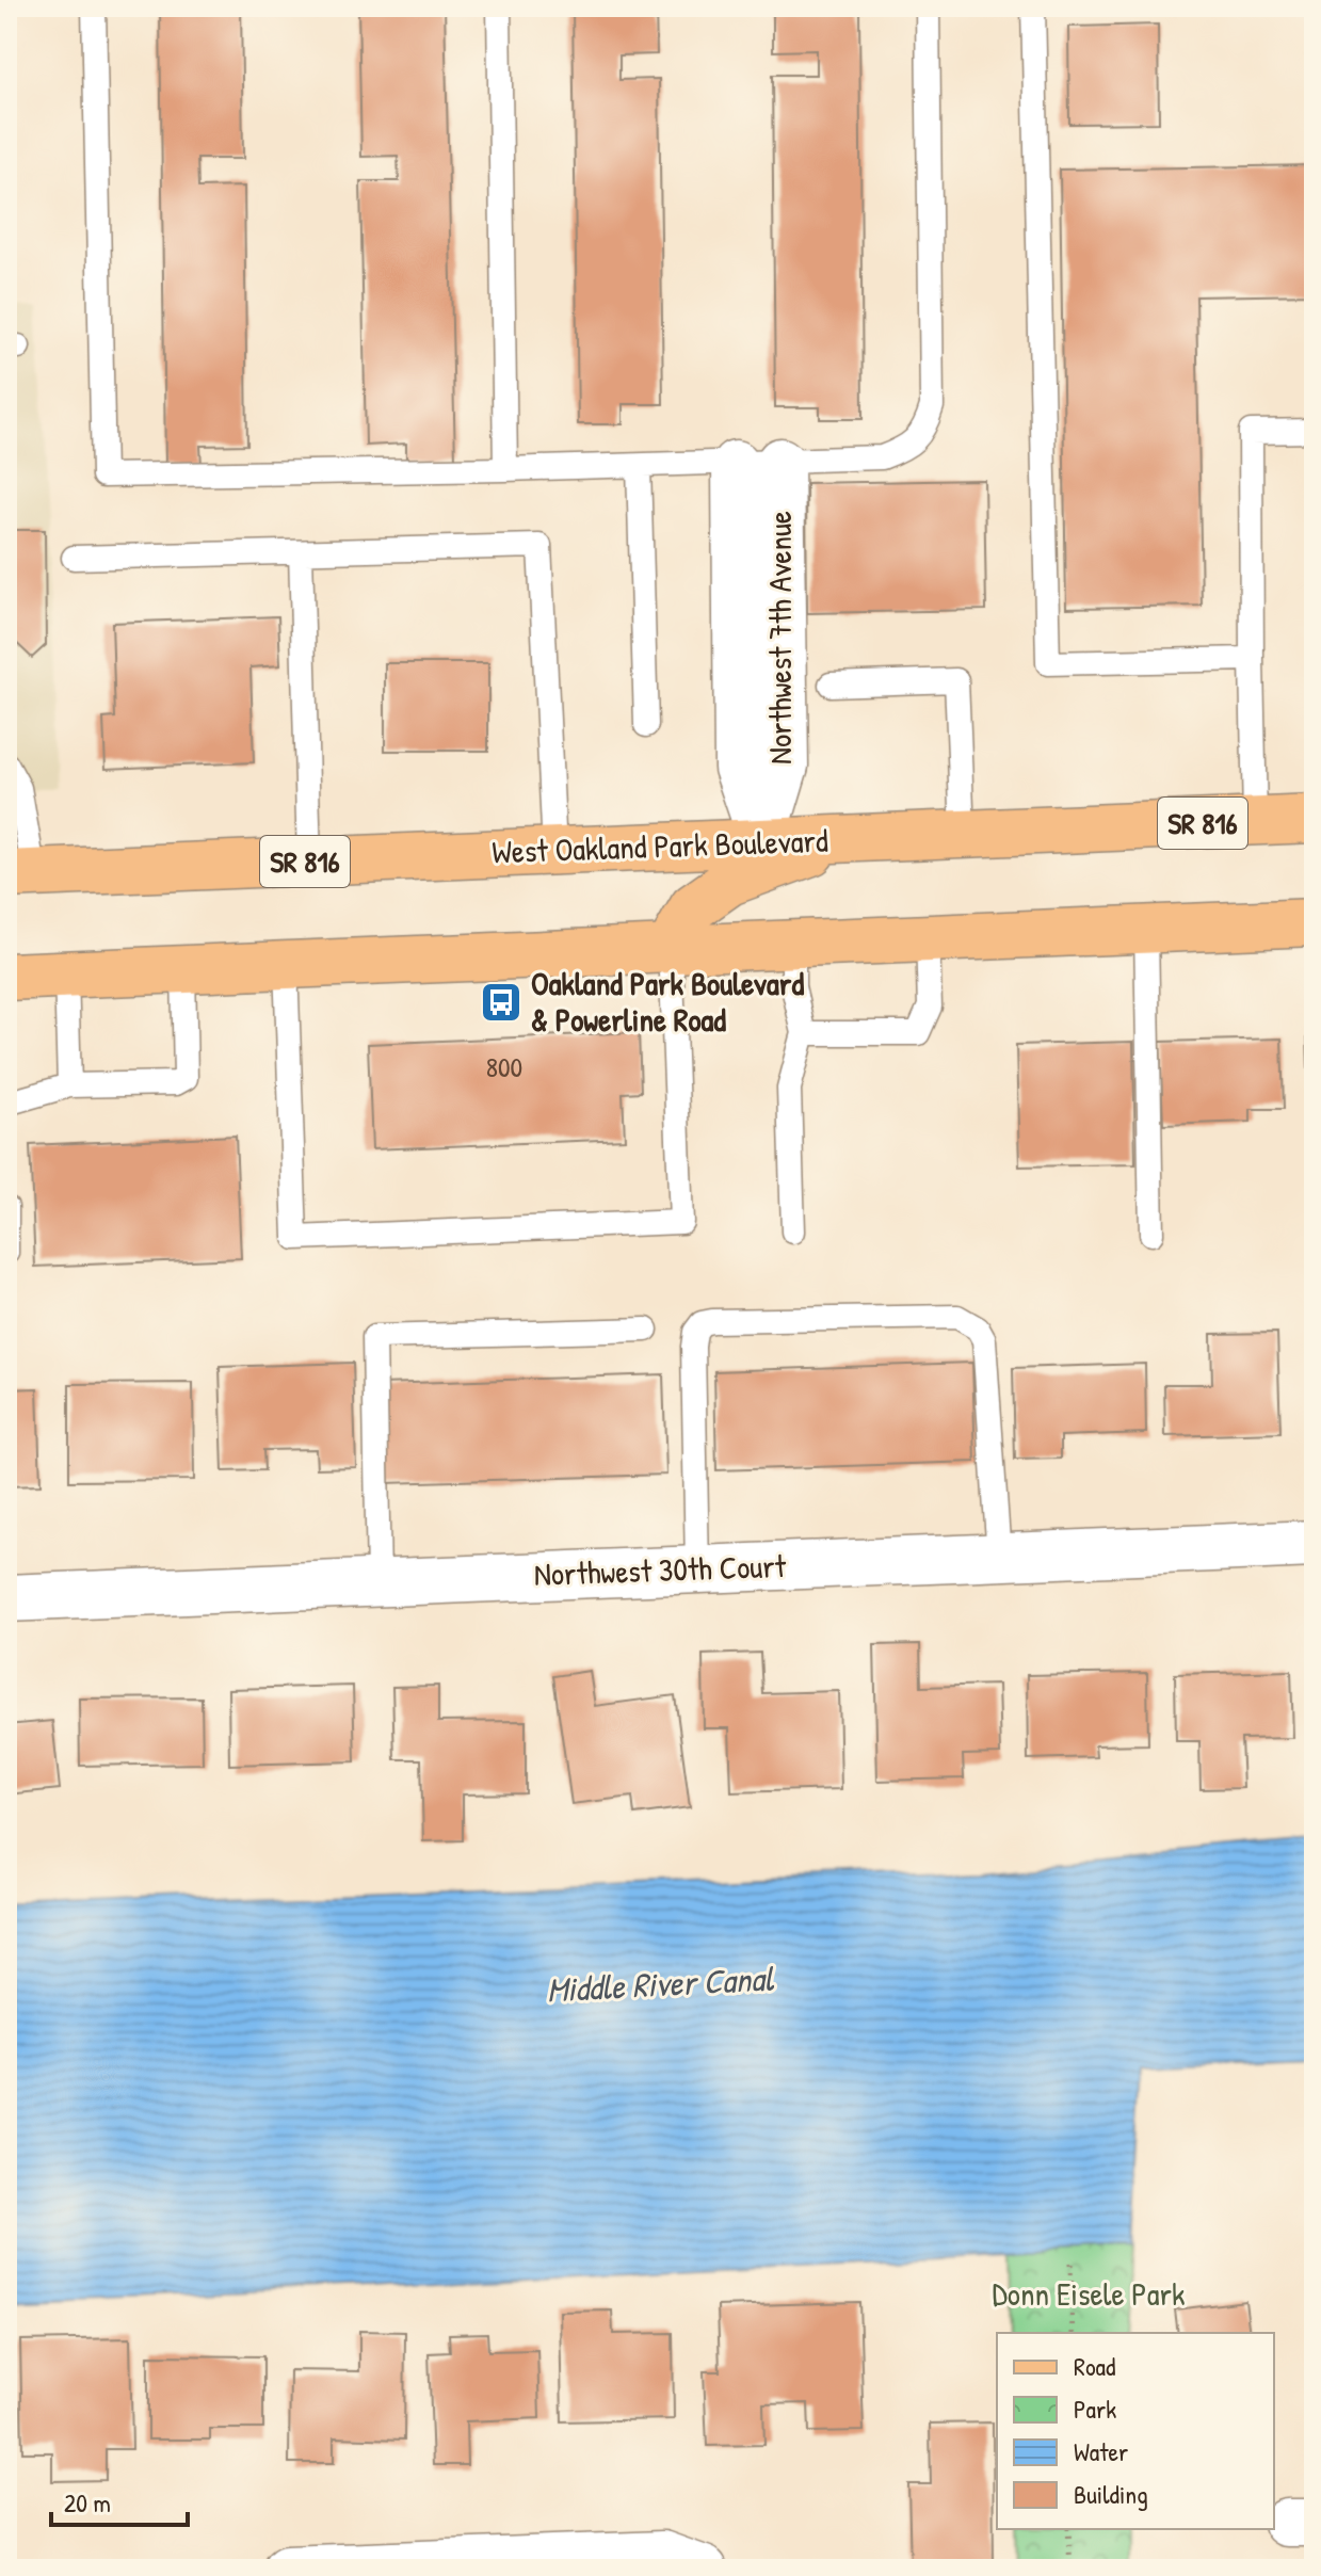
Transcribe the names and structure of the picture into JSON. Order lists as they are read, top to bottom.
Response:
{
  "streets": {
    "main road": ["SR 816", "West Oakland Park Boulevard"],
    "street": ["Northwest 7th Avenue", "Northwest 30th Court"]
  },
  "crossings": [
    ["Northwest 7th Avenue", "West Oakland Park Boulevard"]
  ],
  "water": ["Middle River Canal"],
  "parks": ["Donn Eisele Park"],
  "places": {
    "bus stop": ["Oakland Park Boulevard & Powerline Road"]
  },
  "house_numbers": ["800"],
  "legend": [
    "Road",
    "Park",
    "Water",
    "Building"
  ],
  "scale_bar": "20 m"
}
